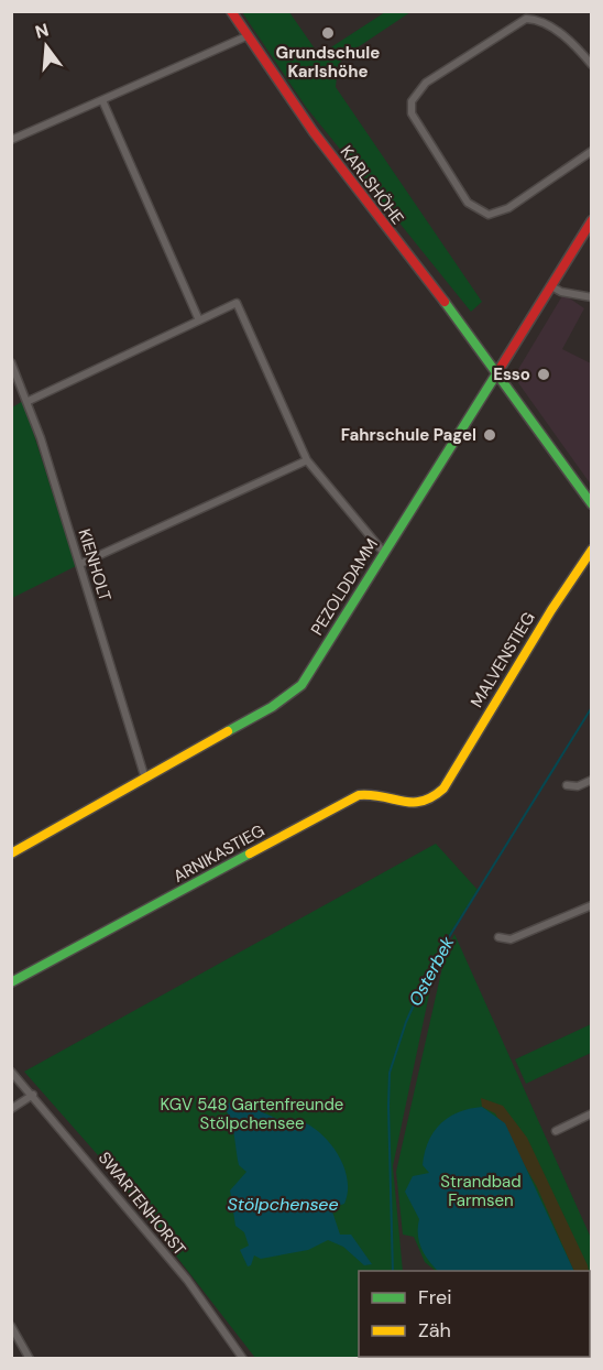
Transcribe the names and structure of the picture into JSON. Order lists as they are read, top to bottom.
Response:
{
  "streets": {
    "street": [
      "KARLSHÖHE",
      "KIENHOLT",
      "PEZOLDDAMM",
      "MALVENSTIEG",
      "ARNIKASTIEG",
      "SWARTENHORST"
    ]
  },
  "crossings": [
    ["KARLSHÖHE", "PEZOLDDAMM"],
    ["KIENHOLT", "PEZOLDDAMM"],
    ["MALVENSTIEG", "ARNIKASTIEG"]
  ],
  "water": ["Osterbek", "Stölpchensee"],
  "parks": ["KGV 548 Gartenfreunde Stölpchensee", "Strandbad Farmsen"],
  "places": ["Grundschule Karlshöhe", "Esso", "Fahrschule Pagel"],
  "legend": ["Frei", "Zäh"],
  "north": "top"
}
